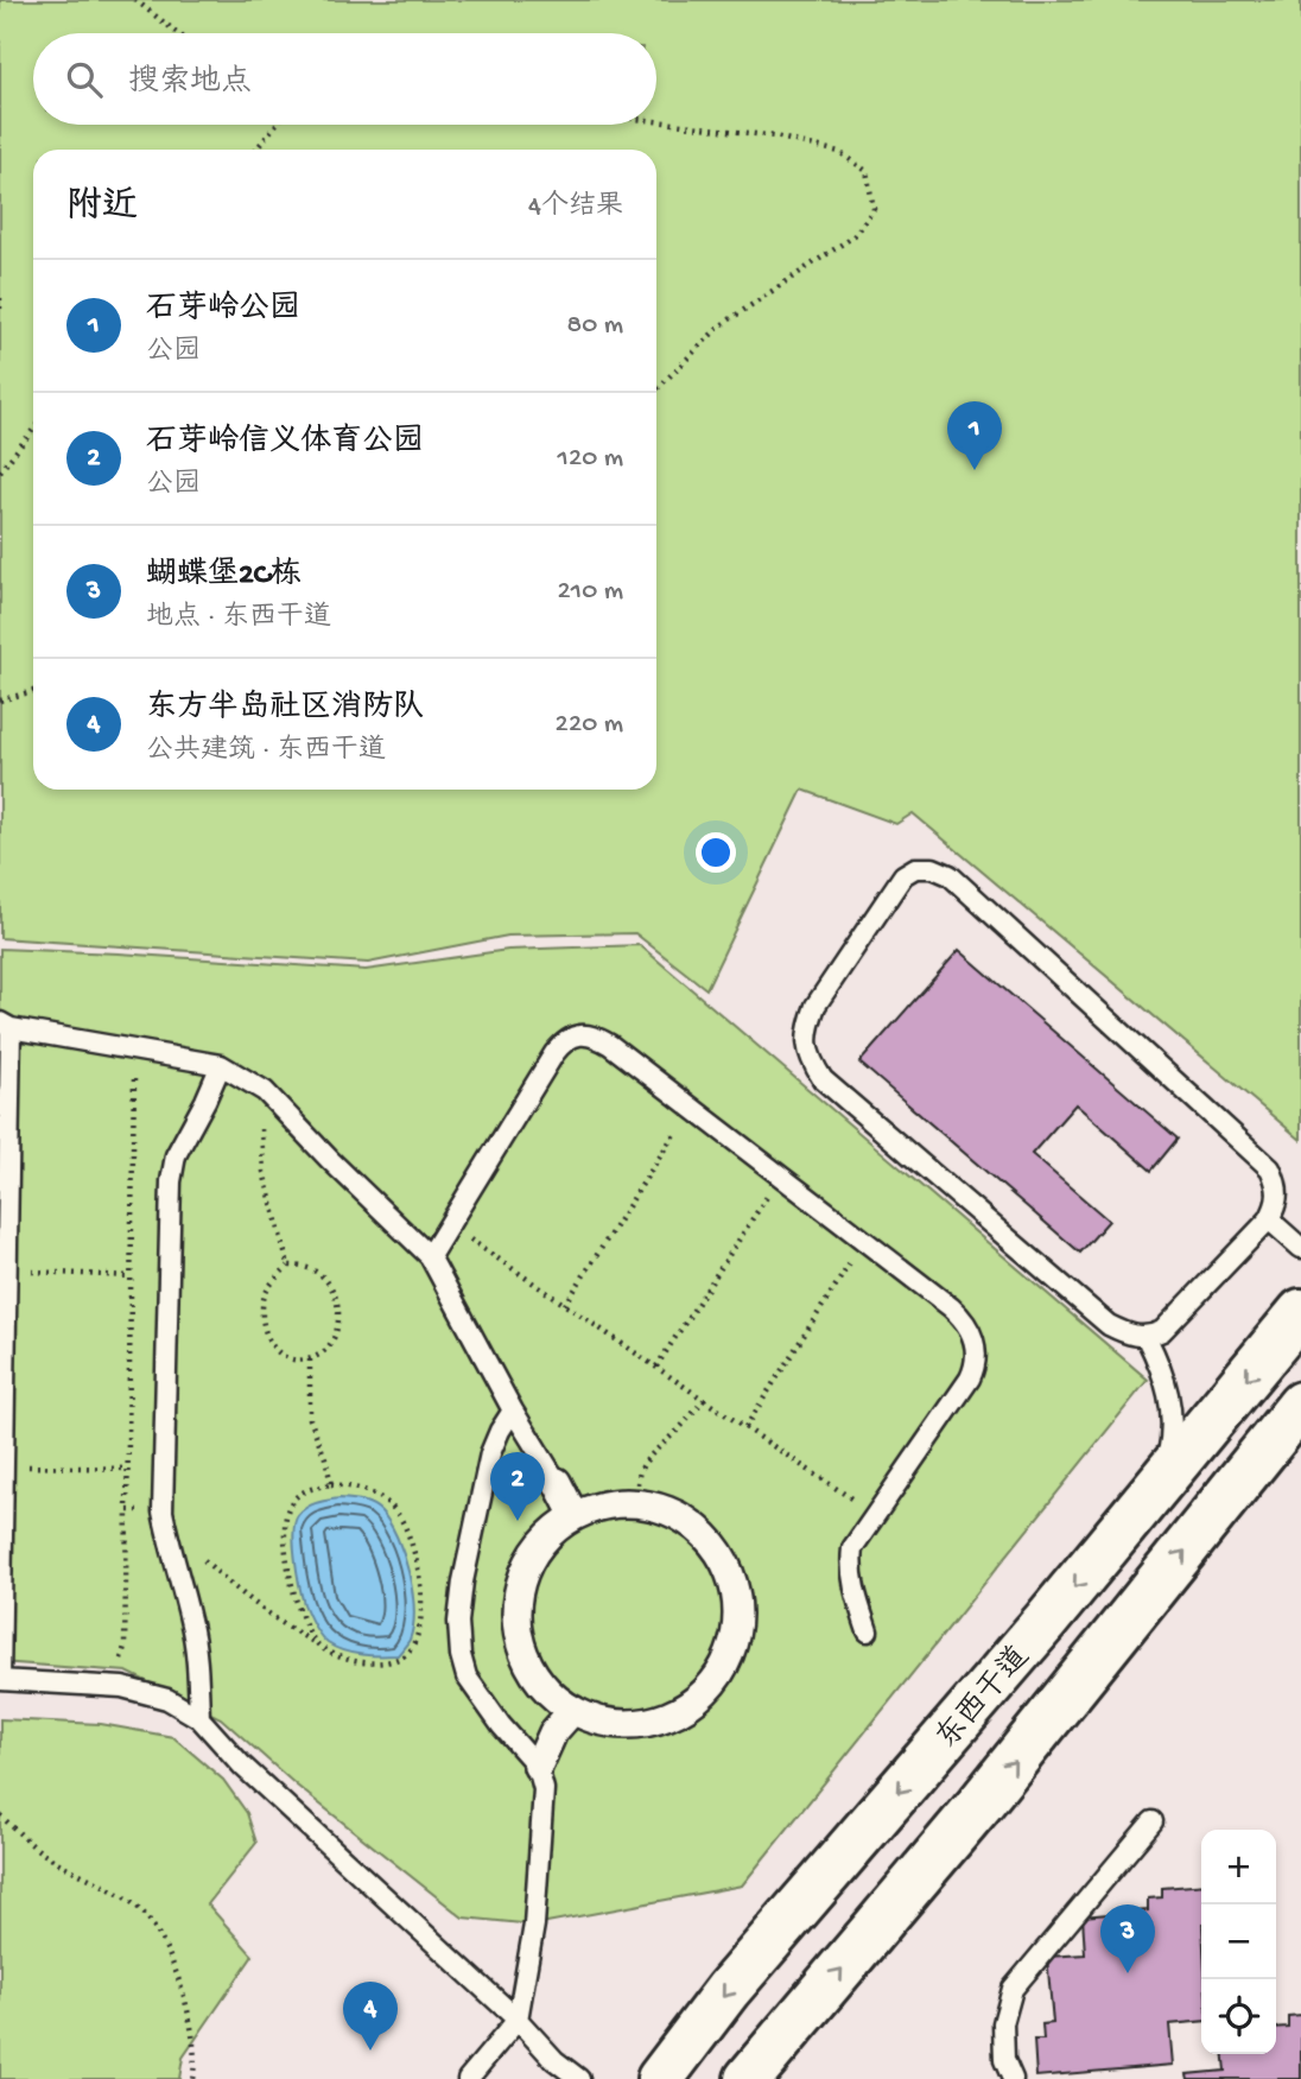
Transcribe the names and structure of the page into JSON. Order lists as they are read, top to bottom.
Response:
{
  "streets": {
    "main road": ["东西干道"]
  },
  "page": {
    "search": "搜索地点",
    "heading": ["附近", "4个结果"],
    "list": [
      {
        "mark": "1",
        "name": "石芽岭公园",
        "note": "公园",
        "value": "80 m"
      },
      {
        "mark": "2",
        "name": "石芽岭信义体育公园",
        "note": "公园",
        "value": "120 m"
      },
      {
        "mark": "3",
        "name": "蝴蝶堡2C栋",
        "note": "地点 · 东西干道",
        "value": "210 m"
      },
      {
        "mark": "4",
        "name": "东方半岛社区消防队",
        "note": "公共建筑 · 东西干道",
        "value": "220 m"
      }
    ],
    "pins": [
      "1",
      "2",
      "3",
      "4"
    ],
    "map_buttons": ["+", "−"]
  }
}
